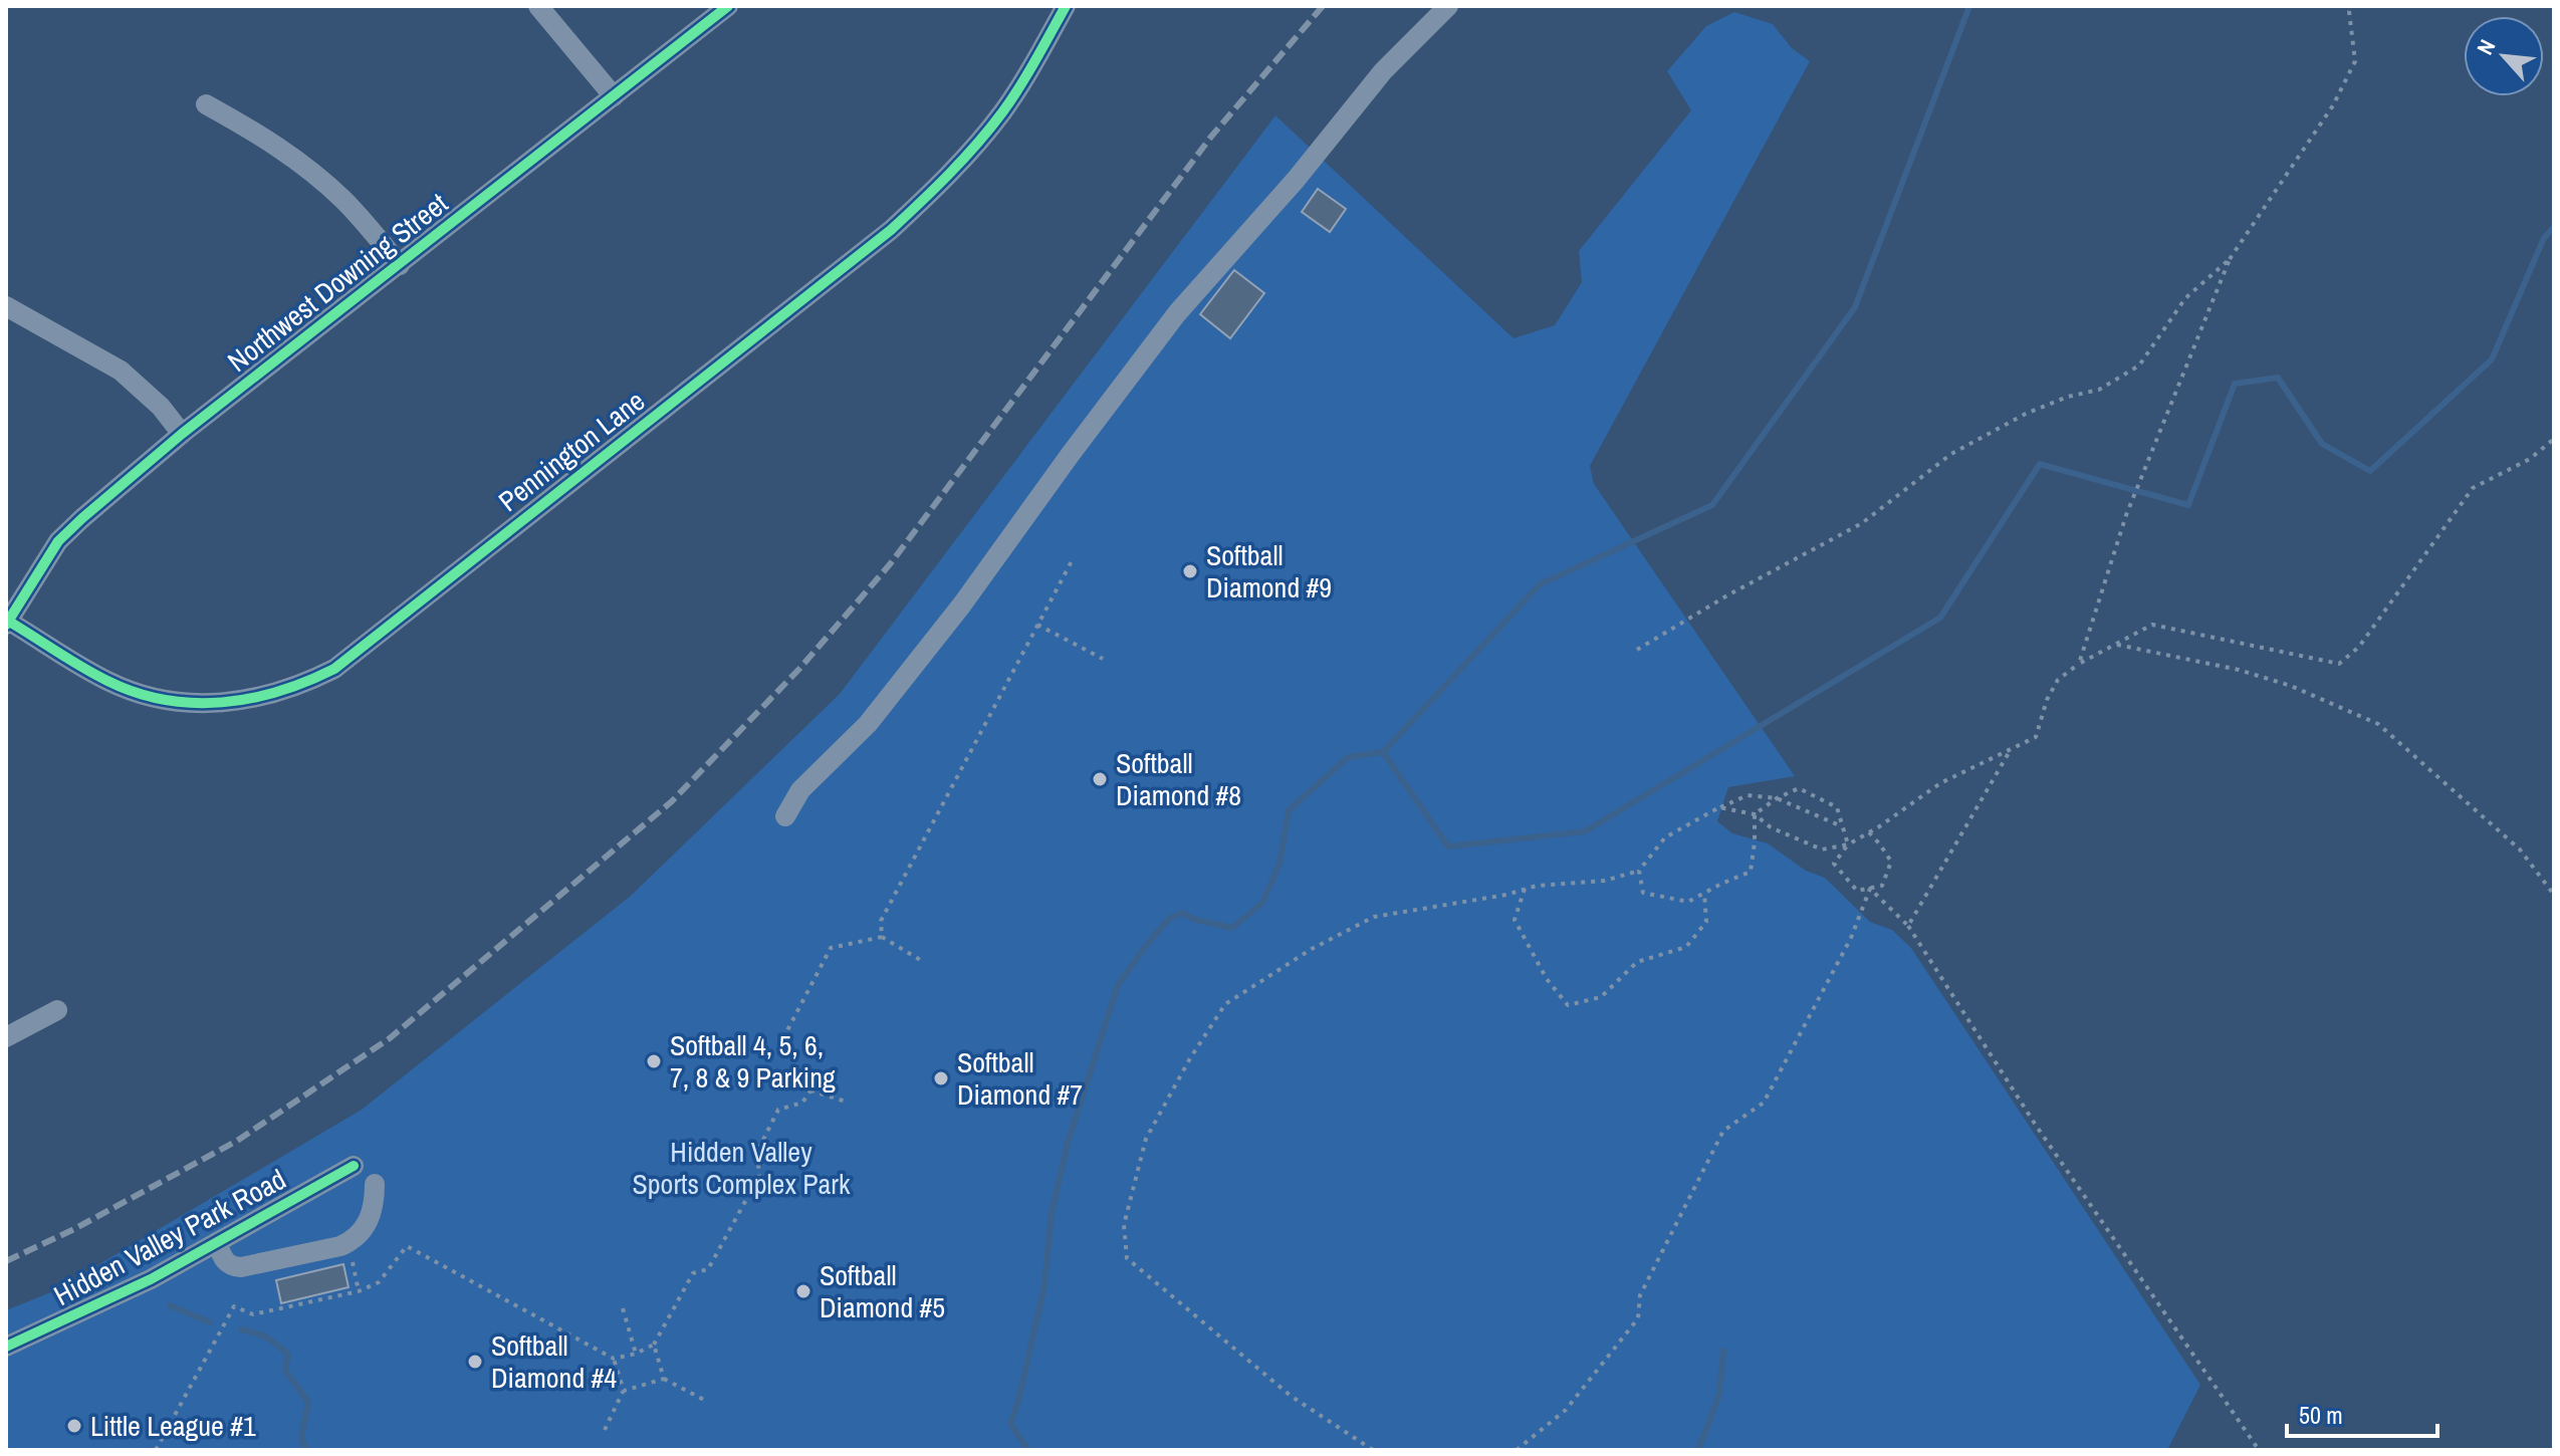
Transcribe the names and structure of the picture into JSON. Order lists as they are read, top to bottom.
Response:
{
  "streets": {
    "street": ["Northwest Downing Street", "Pennington Lane", "Hidden Valley Park Road"]
  },
  "crossings": [
    ["Northwest Downing Street", "Pennington Lane"]
  ],
  "parks": ["Hidden Valley Sports Complex Park"],
  "places": [
    "Softball Diamond #9",
    "Softball Diamond #8",
    "Softball 4, 5, 6, 7, 8 & 9 Parking",
    "Softball Diamond #7",
    "Softball Diamond #5",
    "Softball Diamond #4",
    "Little League #1"
  ],
  "scale_bar": "50 m",
  "north": "top left"
}
